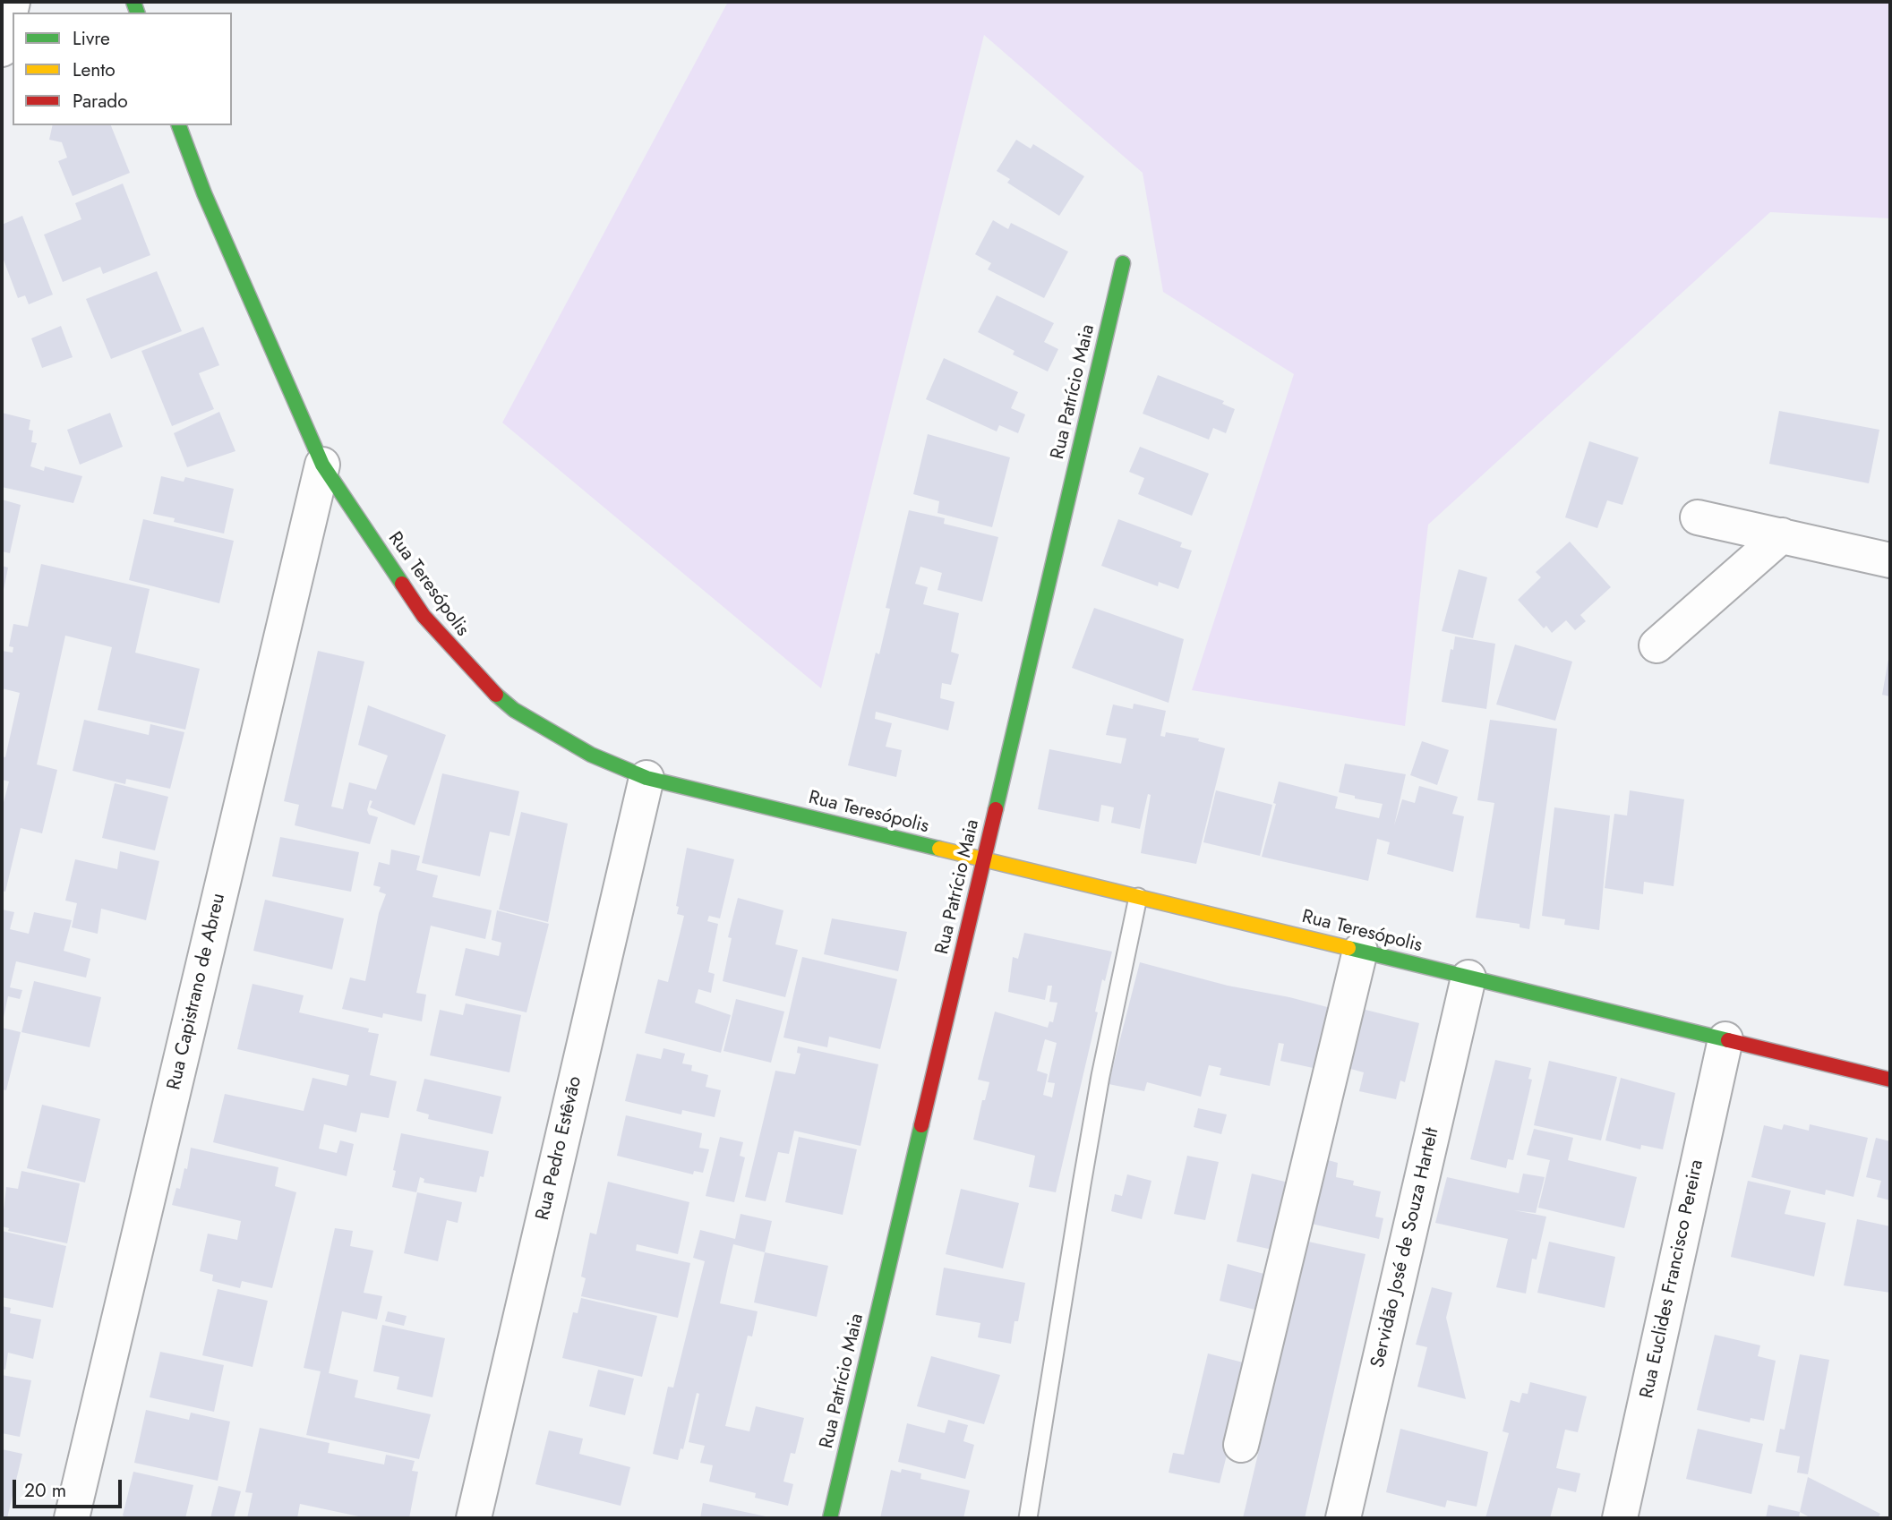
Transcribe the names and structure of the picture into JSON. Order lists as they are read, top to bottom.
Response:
{
  "streets": {
    "street": [
      "Rua Patrício Maia",
      "Rua Teresópolis",
      "Rua Capistrano de Abreu",
      "Rua Pedro Estêvão",
      "Servidão José de Souza Hartelt",
      "Rua Euclides Francisco Pereira"
    ]
  },
  "crossings": [
    ["Rua Patrício Maia", "Rua Teresópolis"],
    ["Rua Teresópolis", "Rua Capistrano de Abreu"],
    ["Rua Teresópolis", "Rua Pedro Estêvão"],
    ["Rua Teresópolis", "Servidão José de Souza Hartelt"],
    ["Rua Teresópolis", "Rua Euclides Francisco Pereira"]
  ],
  "legend": ["Livre", "Lento", "Parado"],
  "scale_bar": "20 m"
}
